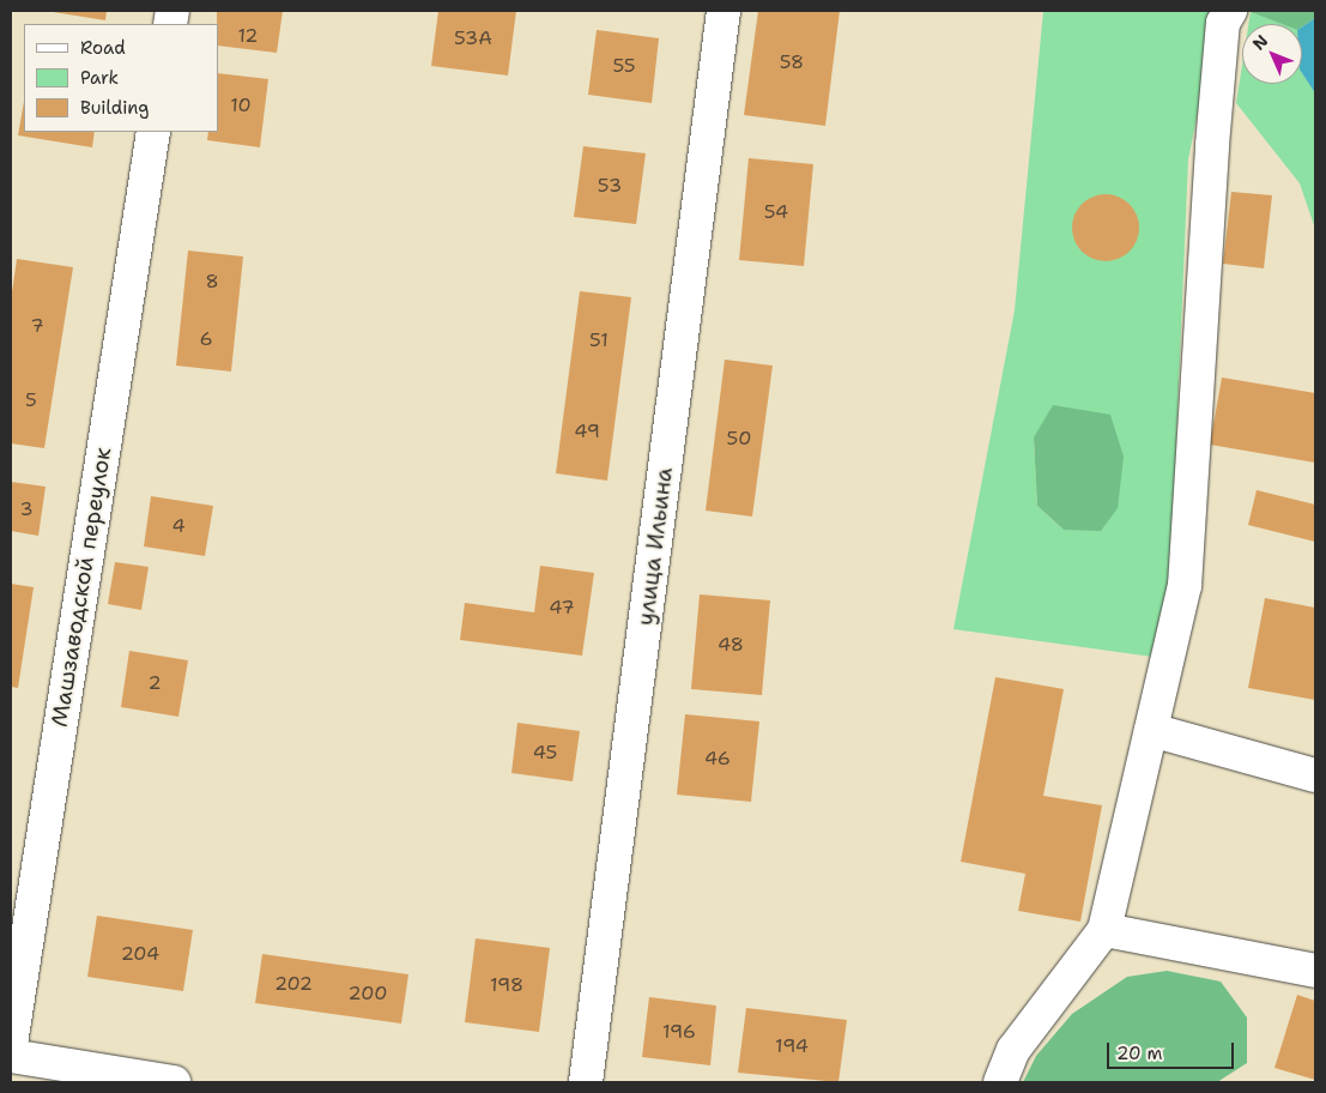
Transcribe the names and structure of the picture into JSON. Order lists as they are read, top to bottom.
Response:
{
  "streets": {
    "street": ["улица Ильина", "Машзаводской переулок"]
  },
  "house_numbers": [
    "12",
    "53А",
    "58",
    "55",
    "10",
    "53",
    "54",
    "8",
    "7",
    "6",
    "51",
    "5",
    "49",
    "50",
    "3",
    "4",
    "47",
    "48",
    "2",
    "45",
    "46",
    "204",
    "202",
    "198",
    "200",
    "196",
    "194"
  ],
  "legend": ["Road", "Park", "Building"],
  "scale_bar": "20 m",
  "north": "top left"
}
